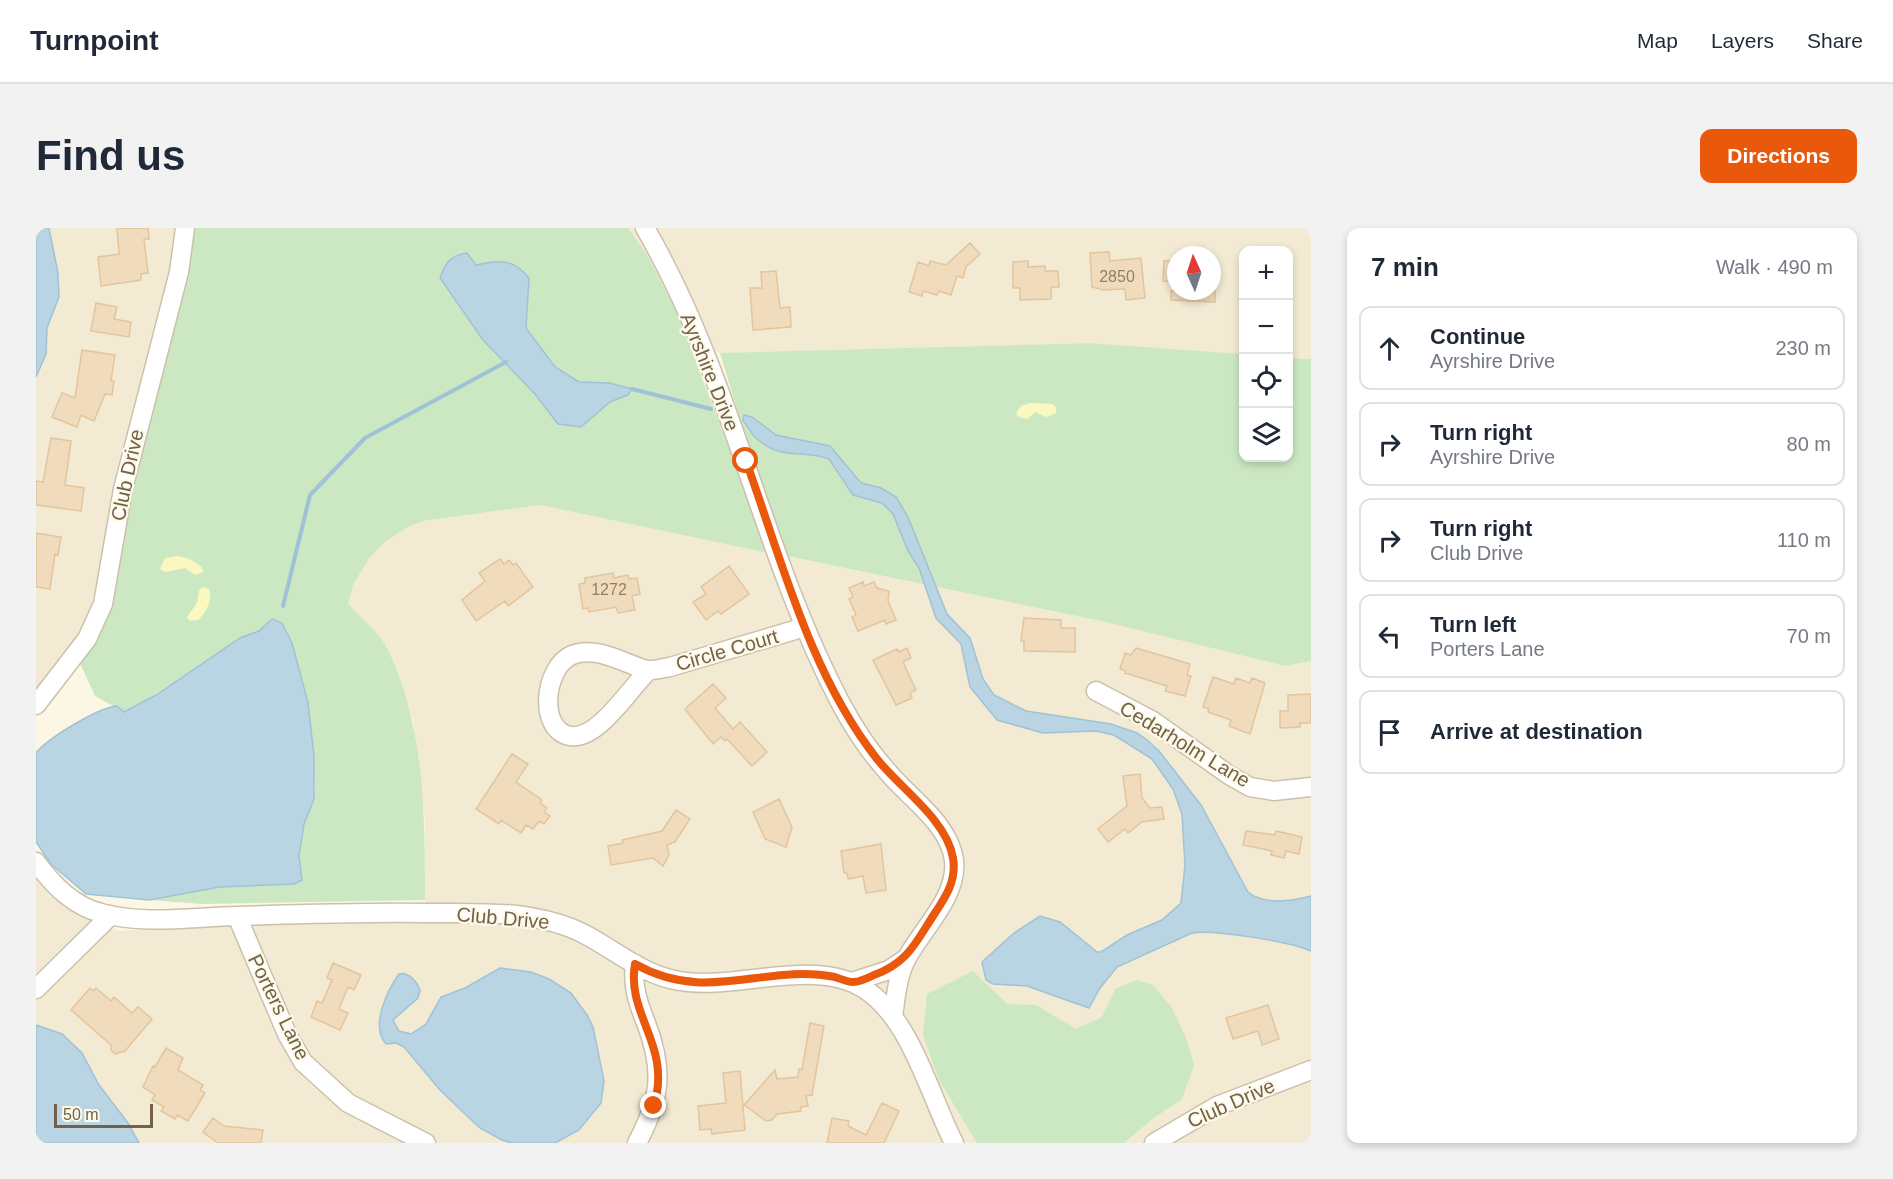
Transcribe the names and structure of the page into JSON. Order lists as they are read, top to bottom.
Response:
{
  "streets": {
    "street": [
      "Ayrshire Drive",
      "Club Drive",
      "Circle Court",
      "Cedarholm Lane",
      "Porters Lane"
    ]
  },
  "crossings": [
    ["Ayrshire Drive", "Club Drive"],
    ["Ayrshire Drive", "Circle Court"],
    ["Club Drive", "Porters Lane"]
  ],
  "house_numbers": ["2850", "1272"],
  "scale_bar": "50 m",
  "north": "top",
  "page": {
    "header": "Turnpoint",
    "nav": ["Map", "Layers", "Share"],
    "buttons": "Directions",
    "title": "Find us",
    "heading": ["7 min", "Walk · 490 m"],
    "map_buttons": ["+", "−"],
    "list": [
      ["Continue", "Ayrshire Drive", "230 m"],
      ["Turn right", "Ayrshire Drive", "80 m"],
      ["Turn right", "Club Drive", "110 m"],
      ["Turn left", "Porters Lane", "70 m"],
      "Arrive at destination"
    ],
    "scale": "50 m"
  }
}
